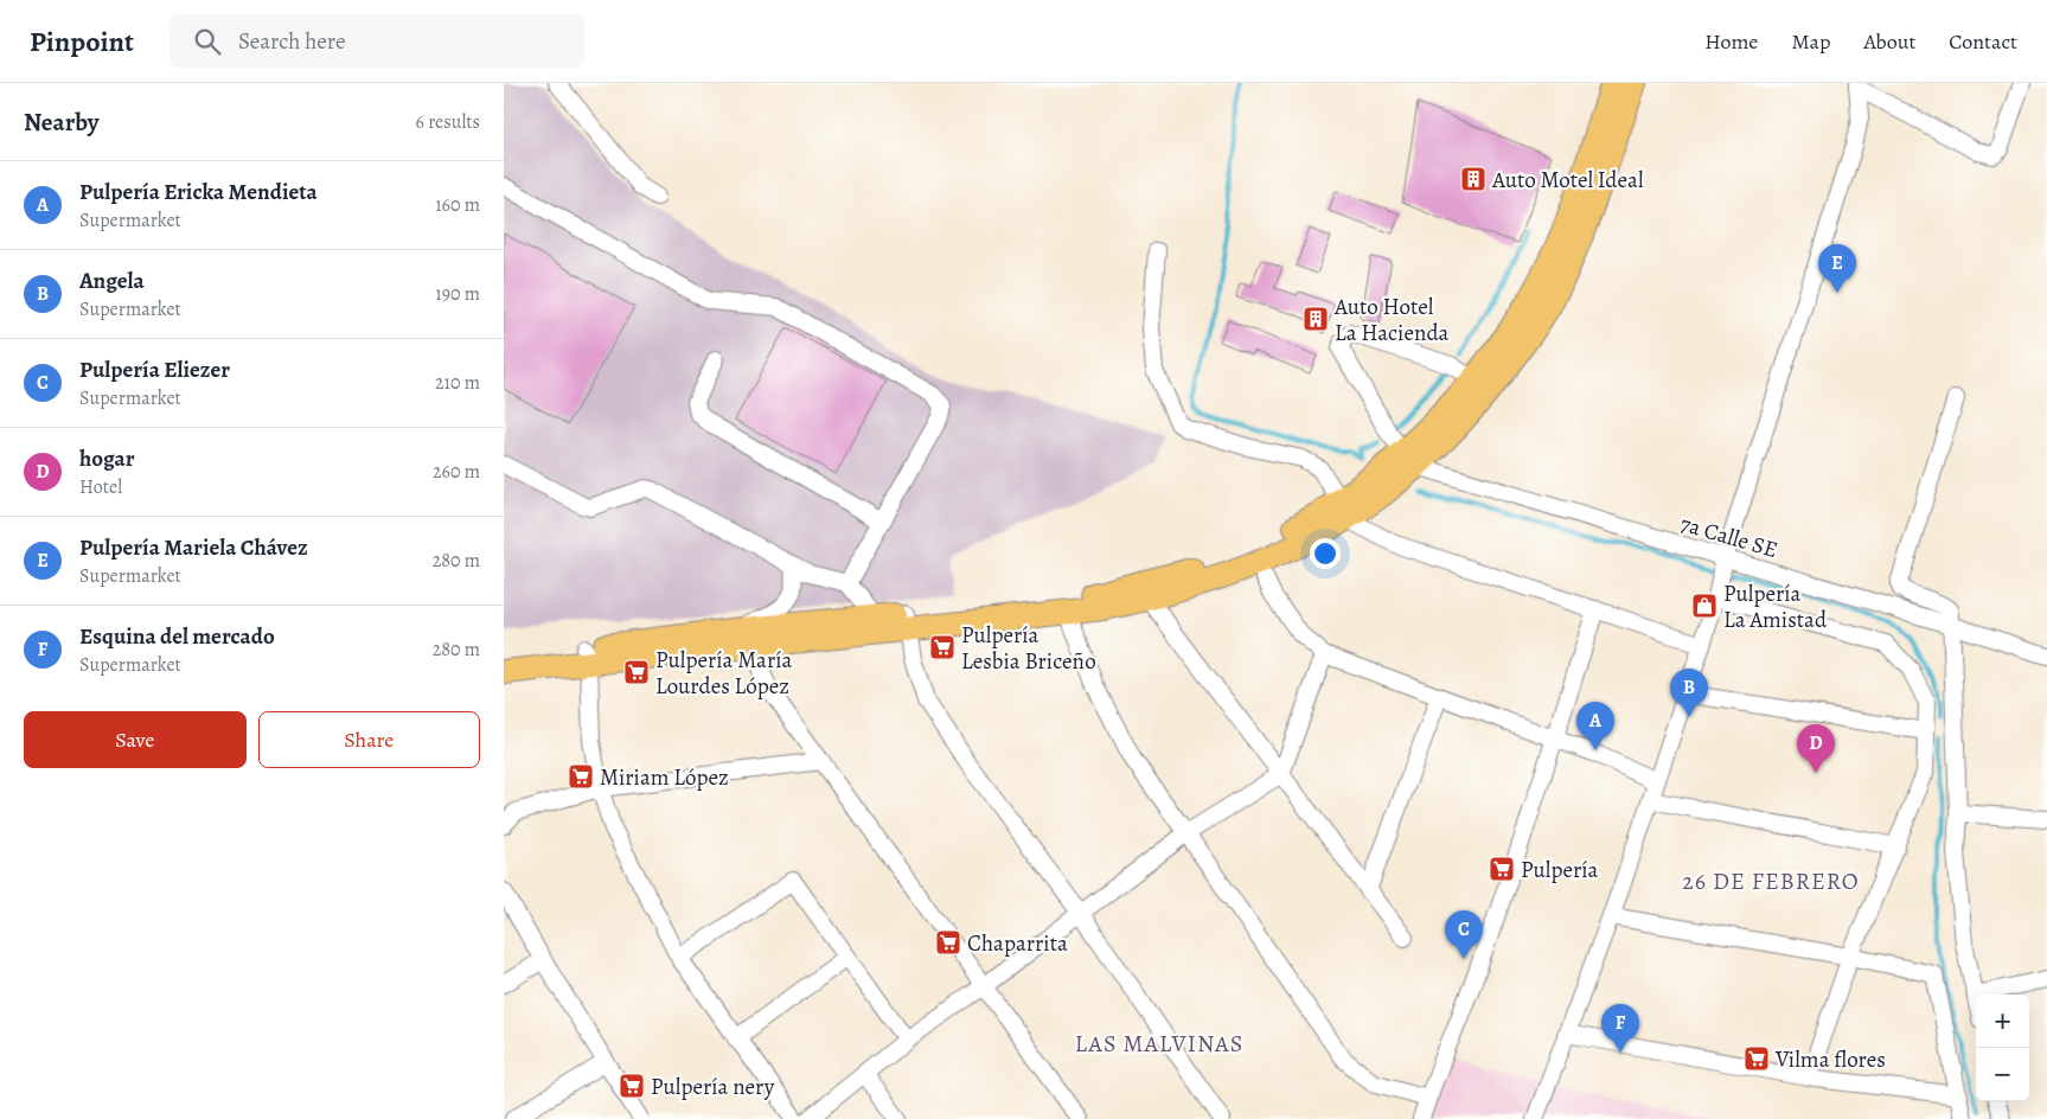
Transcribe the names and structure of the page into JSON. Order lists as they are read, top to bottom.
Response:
{
  "streets": {
    "street": ["7a Calle SE"]
  },
  "districts": ["26 DE FEBRERO", "LAS MALVINAS"],
  "places": {
    "building": ["Auto Motel Ideal", "Auto Hotel La Hacienda"],
    "shop": ["Pulpería La Amistad"],
    "supermarket": [
      "Pulpería Lesbia Briceño",
      "Pulpería María Lourdes López",
      "Miriam López",
      "Pulpería",
      "Chaparrita",
      "Vilma flores",
      "Pulpería nery"
    ]
  },
  "page": {
    "header": "Pinpoint",
    "search": "Search here",
    "nav": [
      "Home",
      "Map",
      "About",
      "Contact"
    ],
    "heading": ["Nearby", "6 results"],
    "list": [
      {
        "mark": "A",
        "name": "Pulpería Ericka Mendieta",
        "note": "Supermarket",
        "value": "160 m"
      },
      {
        "mark": "B",
        "name": "Angela",
        "note": "Supermarket",
        "value": "190 m"
      },
      {
        "mark": "C",
        "name": "Pulpería Eliezer",
        "note": "Supermarket",
        "value": "210 m"
      },
      {
        "mark": "D",
        "name": "hogar",
        "note": "Hotel",
        "value": "260 m"
      },
      {
        "mark": "E",
        "name": "Pulpería Mariela Chávez",
        "note": "Supermarket",
        "value": "280 m"
      },
      {
        "mark": "F",
        "name": "Esquina del mercado",
        "note": "Supermarket",
        "value": "280 m"
      }
    ],
    "pins": [
      "E",
      "B",
      "A",
      "D",
      "C",
      "F"
    ],
    "buttons": ["Save", "Share"],
    "map_buttons": ["+", "−"]
  }
}
